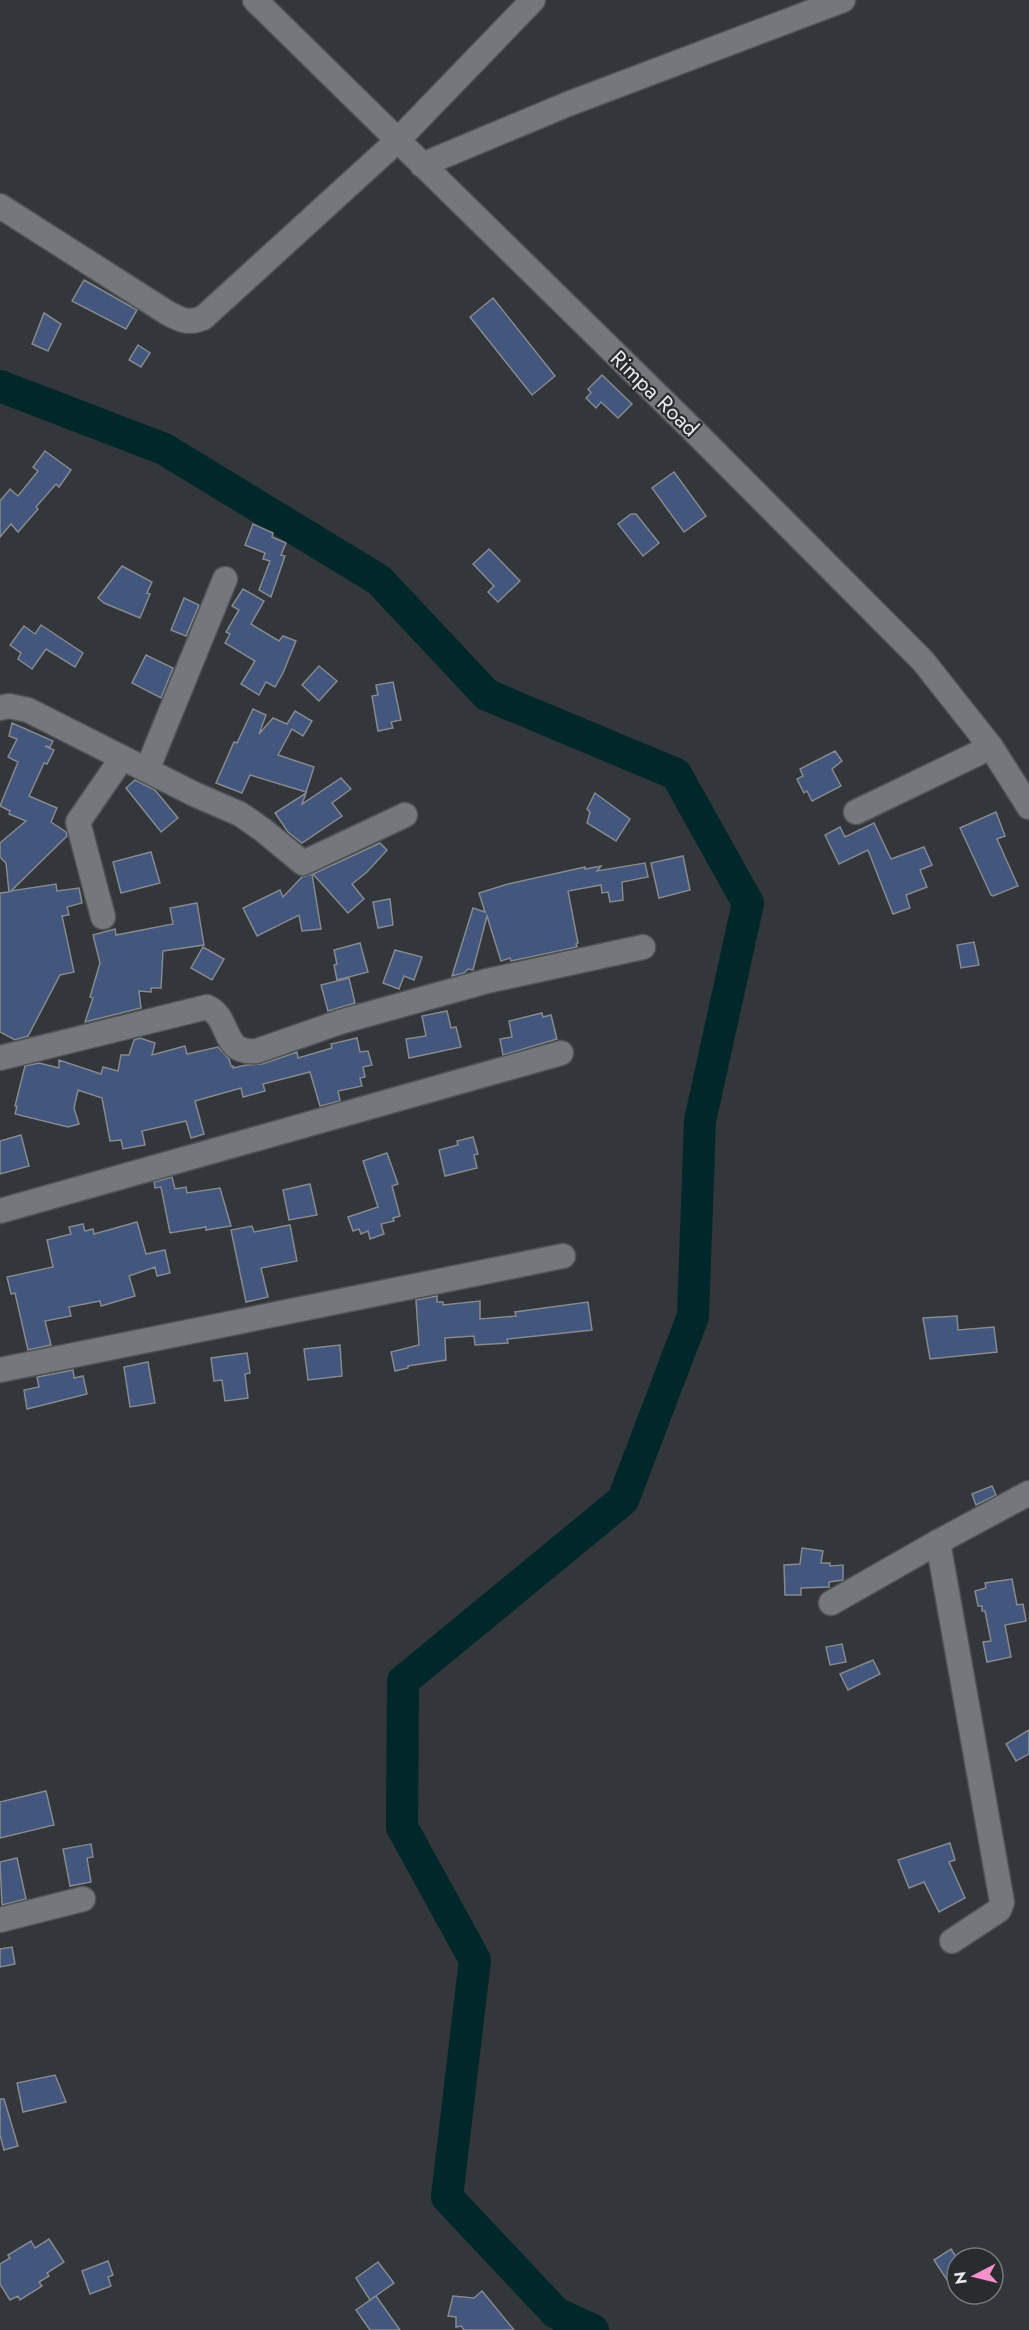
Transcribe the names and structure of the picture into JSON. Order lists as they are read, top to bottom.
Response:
{
  "streets": {
    "street": ["Rimpa Road"]
  },
  "north": "left"
}
